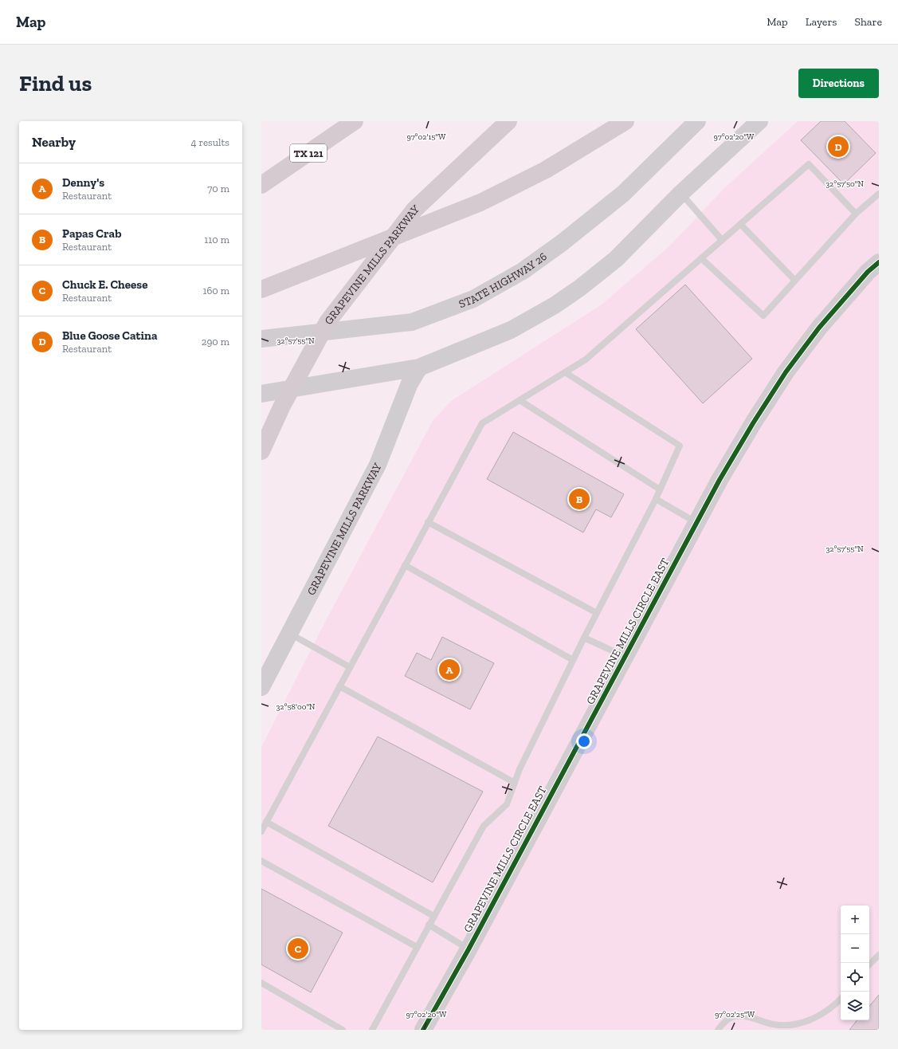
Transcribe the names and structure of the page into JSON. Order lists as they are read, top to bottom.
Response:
{
  "streets": {
    "highway": ["TX 121", "GRAPEVINE MILLS PARKWAY"],
    "main road": ["STATE HIGHWAY 26", "GRAPEVINE MILLS CIRCLE EAST"]
  },
  "page": {
    "header": "Map",
    "nav": ["Map", "Layers", "Share"],
    "buttons": "Directions",
    "title": "Find us",
    "heading": ["Nearby", "4 results"],
    "pins": [
      "D",
      "B",
      "A",
      "C"
    ],
    "list": [
      {
        "mark": "A",
        "name": "Denny's",
        "note": "Restaurant",
        "value": "70 m"
      },
      {
        "mark": "B",
        "name": "Papas Crab",
        "note": "Restaurant",
        "value": "110 m"
      },
      {
        "mark": "C",
        "name": "Chuck E. Cheese",
        "note": "Restaurant",
        "value": "160 m"
      },
      {
        "mark": "D",
        "name": "Blue Goose Catina",
        "note": "Restaurant",
        "value": "290 m"
      }
    ],
    "map_buttons": ["+", "−"]
  },
  "coordinates": [
    "97°02'15\"W",
    "97°02'20\"W",
    "32°57'50\"N",
    "32°57'55\"N",
    "32°58'00\"N",
    "97°02'25\"W"
  ]
}
